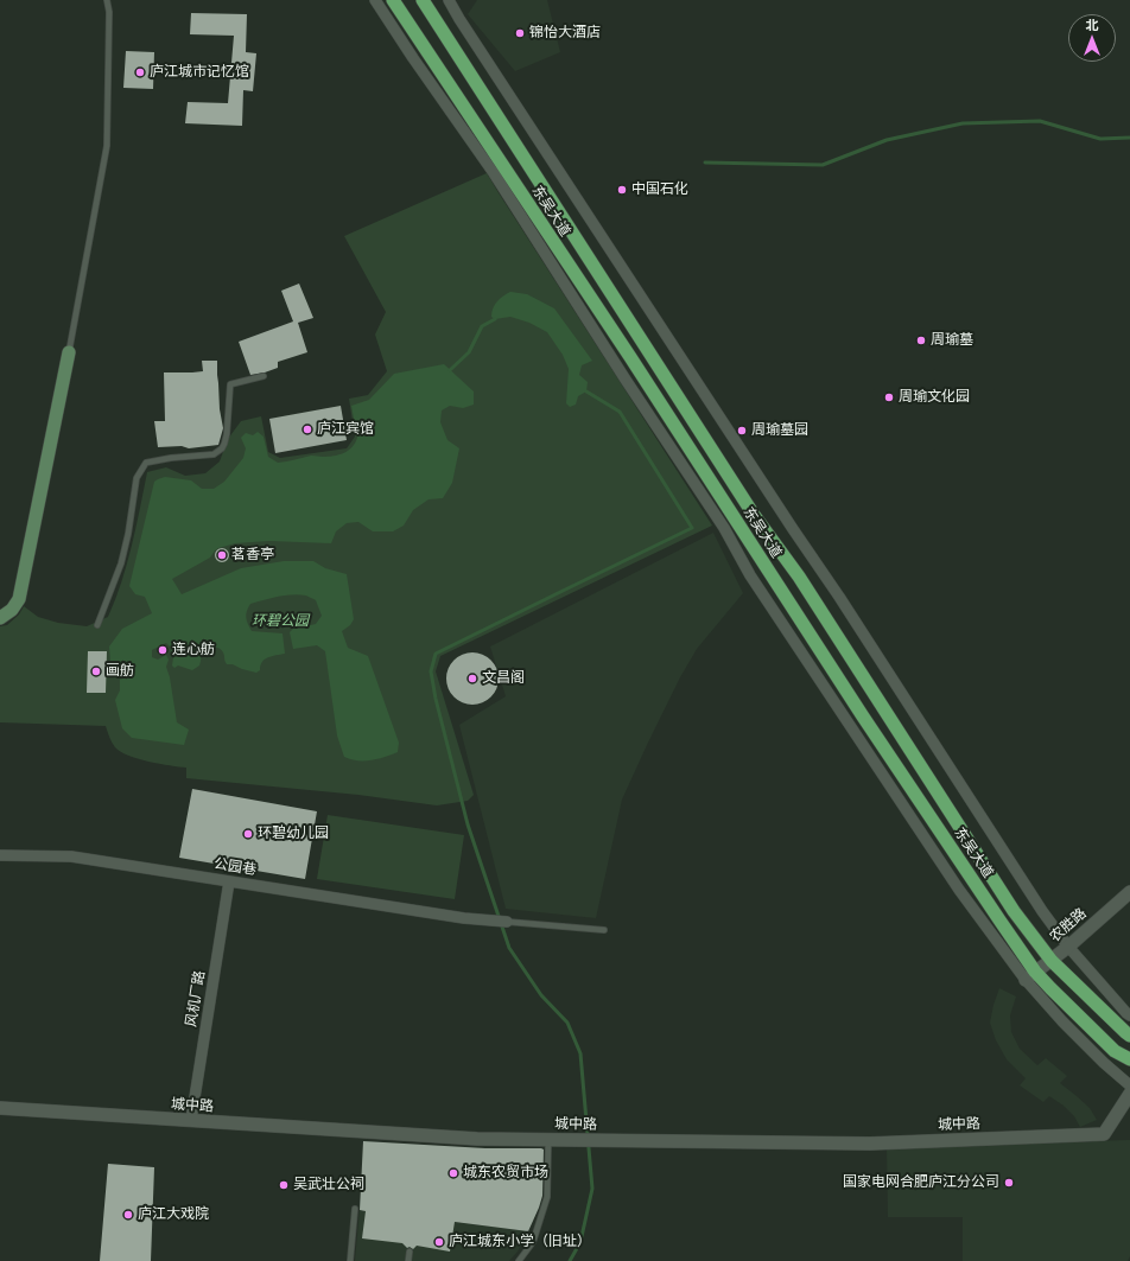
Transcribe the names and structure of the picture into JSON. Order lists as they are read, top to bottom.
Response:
{
  "streets": {
    "main road": ["东吴大道"],
    "street": [
      "公园巷",
      "农胜路",
      "风机厂路",
      "城中路"
    ]
  },
  "crossings": [
    ["东吴大道", "农胜路"],
    ["公园巷", "风机厂路"],
    ["风机厂路", "城中路"]
  ],
  "parks": ["环碧公园"],
  "places": [
    "锦怡大酒店",
    "庐江城市记忆馆",
    "中国石化",
    "周瑜墓",
    "周瑜文化园",
    "庐江宾馆",
    "周瑜墓园",
    "茗香亭",
    "连心舫",
    "画舫",
    "文昌阁",
    "环碧幼儿园",
    "城东农贸市场",
    "国家电网合肥庐江分公司",
    "吴武壮公祠",
    "庐江大戏院",
    "庐江城东小学（旧址）"
  ],
  "north": "top"
}
